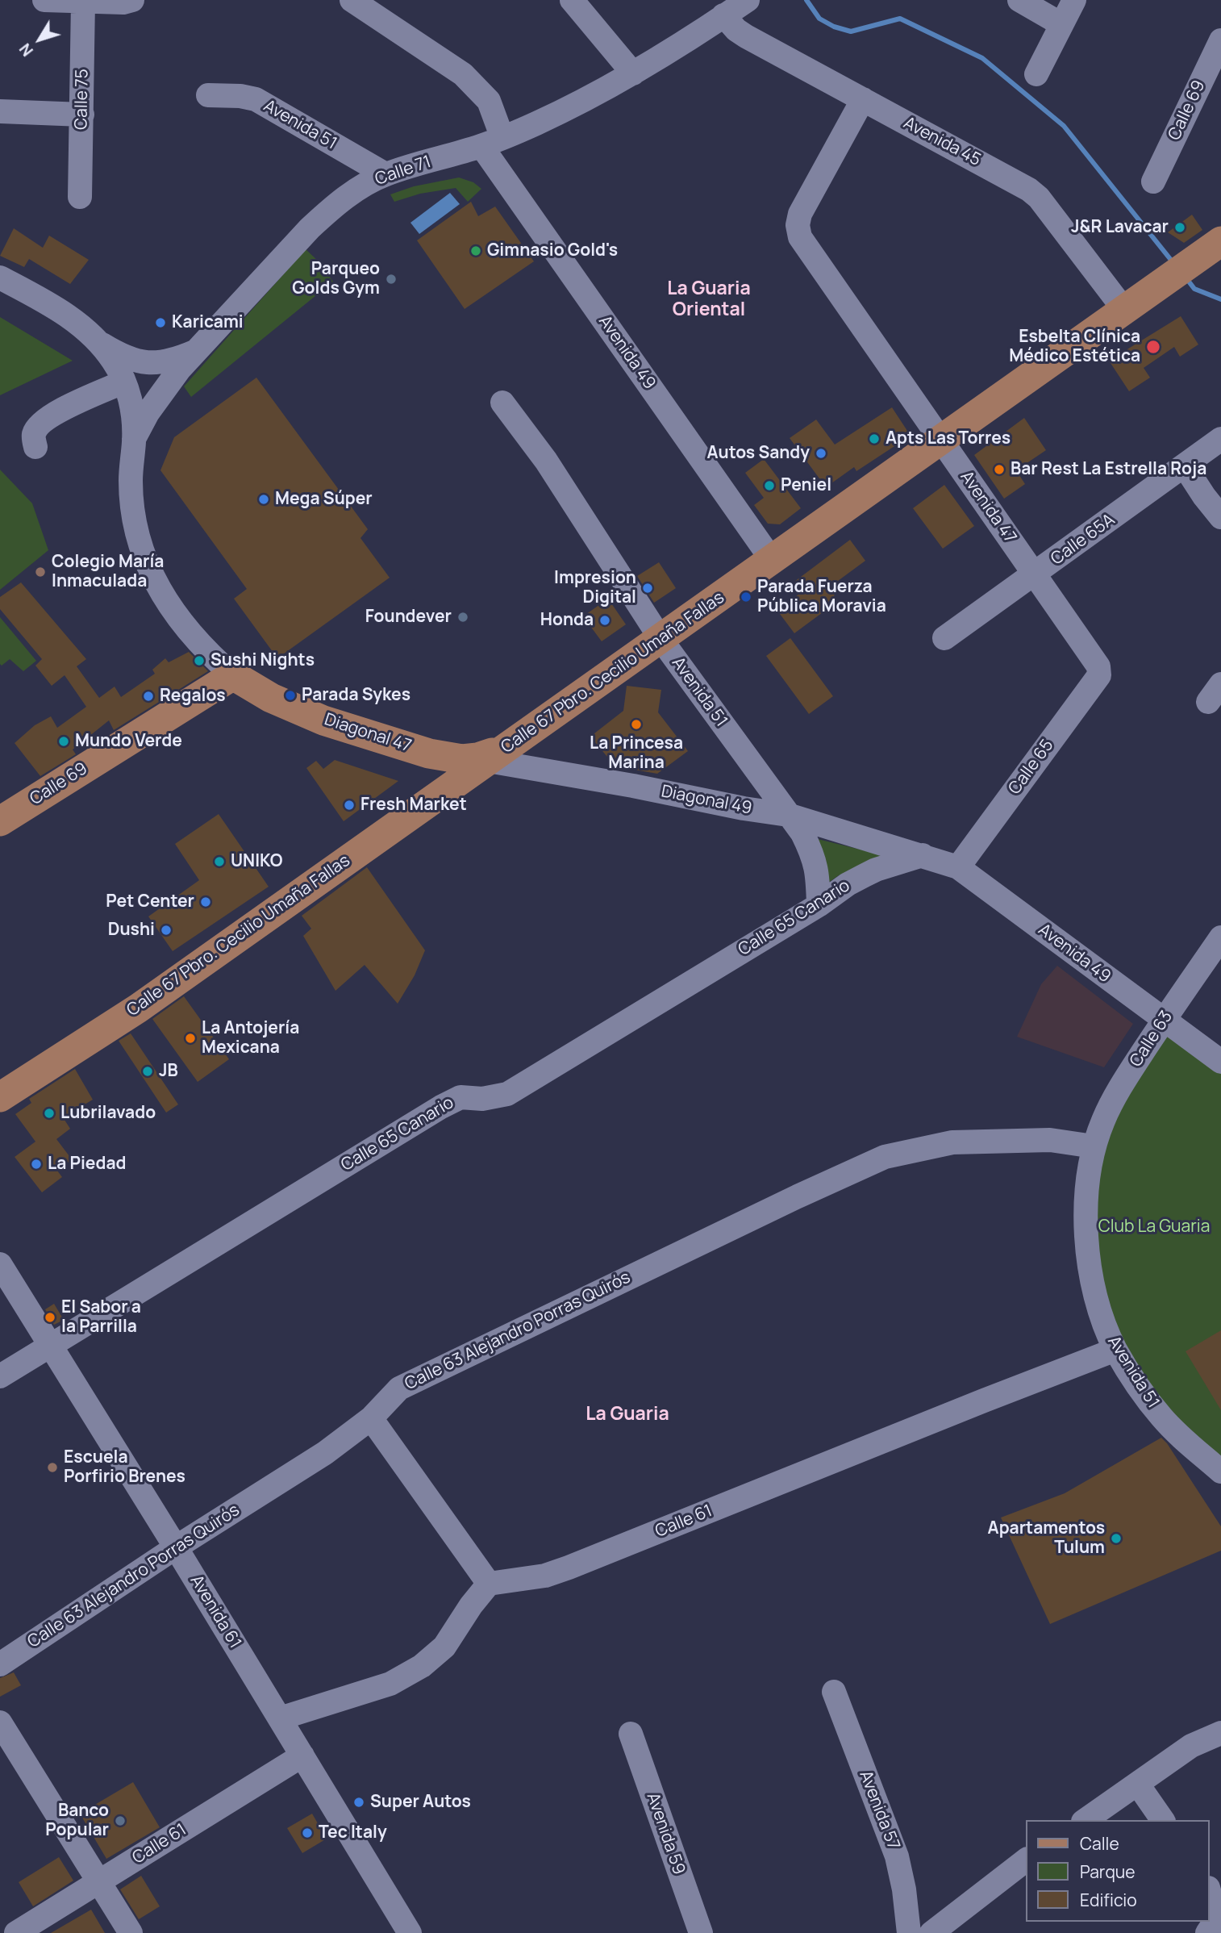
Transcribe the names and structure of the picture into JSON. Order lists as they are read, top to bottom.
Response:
{
  "streets": {
    "main road": ["Calle 69", "Calle 67 Pbro. Cecilio Umaña Fallas", "Diagonal 47"],
    "street": [
      "Calle 75",
      "Avenida 51",
      "Avenida 45",
      "Calle 71",
      "Avenida 49",
      "Avenida 47",
      "Calle 65A",
      "Calle 65",
      "Diagonal 49",
      "Calle 65 Canario",
      "Calle 63",
      "Calle 63 Alejandro Porras Quirós",
      "Calle 61",
      "Avenida 61",
      "Avenida 57",
      "Avenida 59"
    ]
  },
  "crossings": [
    ["Calle 69", "Diagonal 47"],
    ["Avenida 51", "Calle 71"],
    ["Avenida 51", "Calle 67 Pbro. Cecilio Umaña Fallas"],
    ["Avenida 51", "Diagonal 49"],
    ["Avenida 51", "Calle 65 Canario"],
    ["Avenida 51", "Calle 63"],
    ["Avenida 51", "Calle 63 Alejandro Porras Quirós"],
    ["Avenida 51", "Calle 61"],
    ["Avenida 45", "Calle 71"],
    ["Avenida 45", "Avenida 47"],
    ["Avenida 45", "Calle 67 Pbro. Cecilio Umaña Fallas"],
    ["Calle 71", "Avenida 49"],
    ["Avenida 49", "Calle 67 Pbro. Cecilio Umaña Fallas"],
    ["Avenida 49", "Calle 65"],
    ["Avenida 49", "Diagonal 49"],
    ["Avenida 49", "Calle 65 Canario"],
    ["Avenida 49", "Calle 63"],
    ["Avenida 47", "Calle 65A"],
    ["Avenida 47", "Calle 67 Pbro. Cecilio Umaña Fallas"],
    ["Avenida 47", "Calle 65"],
    ["Calle 67 Pbro. Cecilio Umaña Fallas", "Diagonal 47"],
    ["Calle 67 Pbro. Cecilio Umaña Fallas", "Diagonal 49"],
    ["Diagonal 47", "Diagonal 49"],
    ["Diagonal 49", "Calle 65 Canario"],
    ["Calle 65 Canario", "Avenida 61"],
    ["Calle 63", "Calle 63 Alejandro Porras Quirós"],
    ["Calle 63 Alejandro Porras Quirós", "Avenida 61"],
    ["Calle 61", "Avenida 61"]
  ],
  "districts": ["La Guaria Oriental", "La Guaria"],
  "parks": ["Club La Guaria"],
  "places": [
    "J&R Lavacar",
    "Gimnasio Gold's",
    "Parqueo Golds Gym",
    "Karicami",
    "Esbelta Clínica Médico Estética",
    "Apts Las Torres",
    "Autos Sandy",
    "Bar Rest La Estrella Roja",
    "Peniel",
    "Mega Súper",
    "Colegio María Inmaculada",
    "Impresion Digital",
    "Parada Fuerza Pública Moravia",
    "Foundever",
    "Honda",
    "Sushi Nights",
    "Parada Sykes",
    "Regalos",
    "La Princesa Marina",
    "Mundo Verde",
    "Fresh Market",
    "UNIKO",
    "Pet Center",
    "Dushi",
    "La Antojería Mexicana",
    "JB",
    "Lubrilavado",
    "La Piedad",
    "El Sabor a la Parrilla",
    "Escuela Porfirio Brenes",
    "Apartamentos Tulum",
    "Super Autos",
    "Banco Popular",
    "Tec Italy"
  ],
  "legend": ["Calle", "Parque", "Edificio"],
  "north": "bottom left"
}
